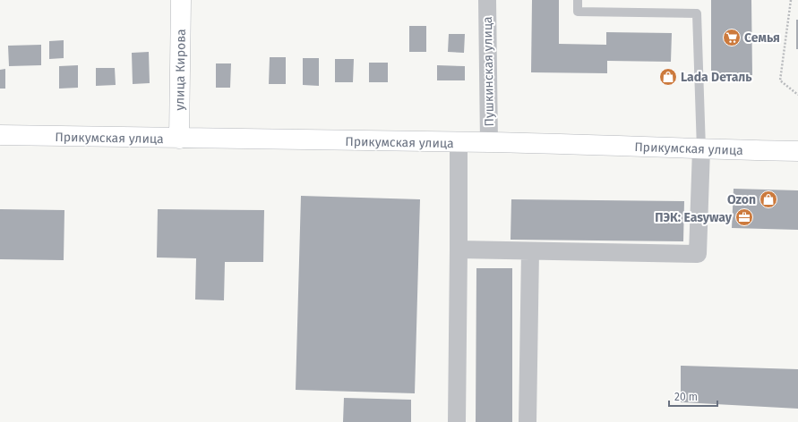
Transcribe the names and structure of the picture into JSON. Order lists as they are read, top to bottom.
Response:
{
  "streets": {
    "main road": ["улица Кирова", "Прикумская улица"],
    "street": ["Пушкинская улица"]
  },
  "crossings": [
    ["улица Кирова", "Прикумская улица"],
    ["Пушкинская улица", "Прикумская улица"]
  ],
  "places": {
    "supermarket": ["Семья"],
    "shop": ["Lada Dеталь", "Ozon"],
    "office": ["ПЭК: Easyway"]
  },
  "scale_bar": "20 m"
}
